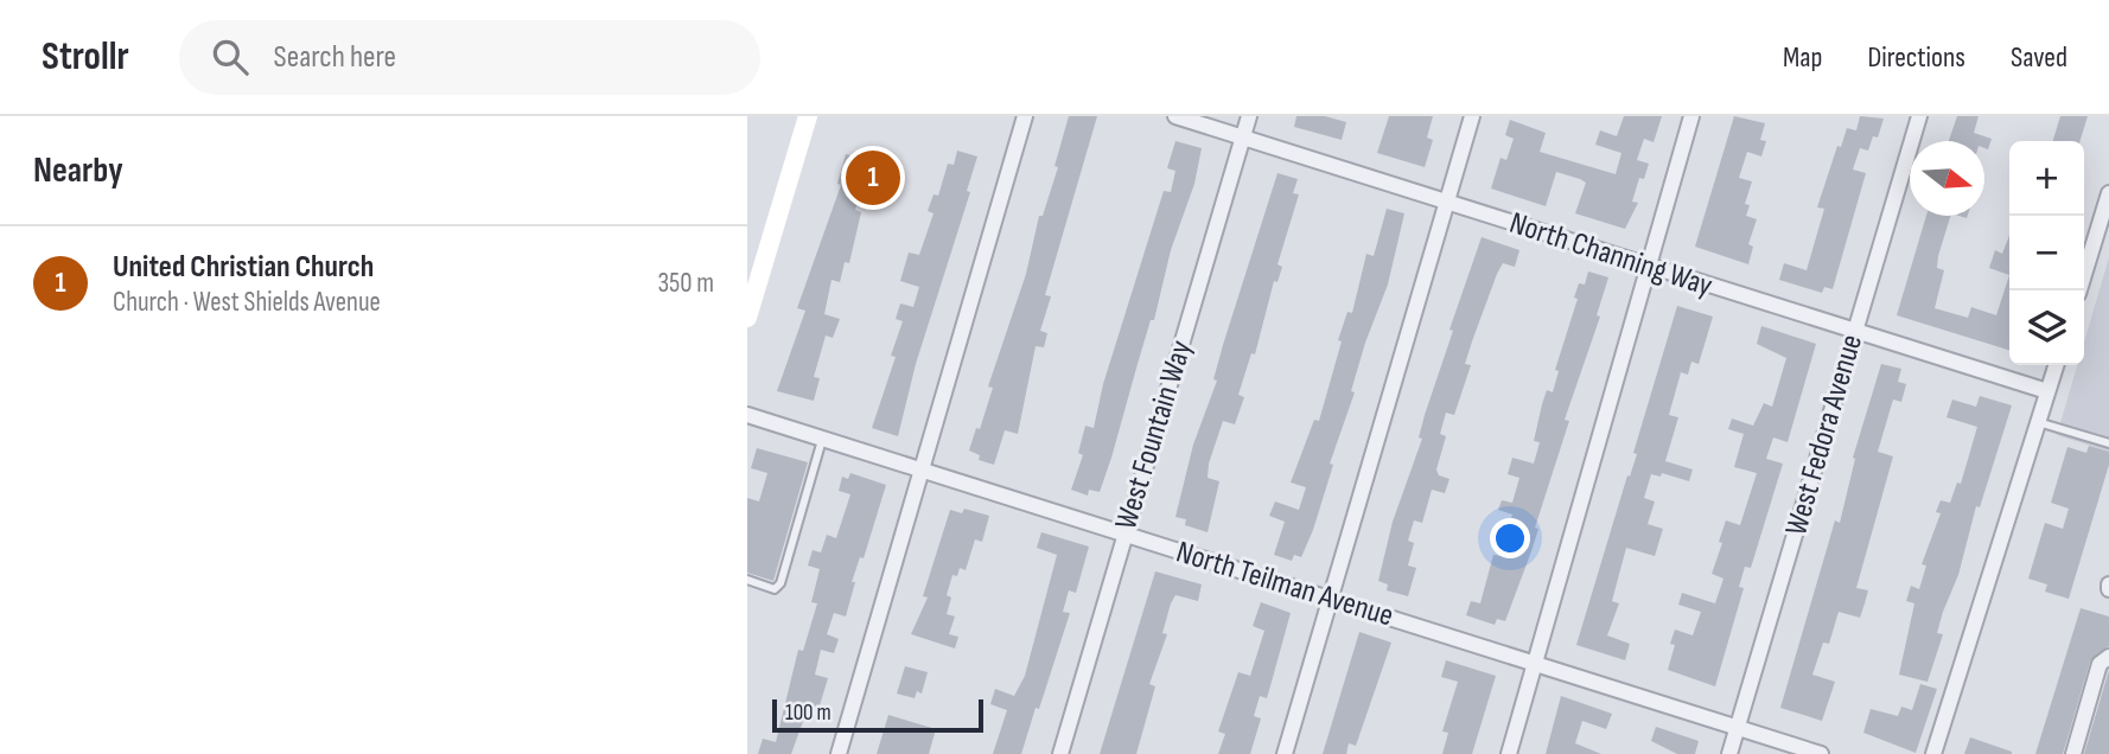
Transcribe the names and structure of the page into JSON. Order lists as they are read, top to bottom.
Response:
{
  "streets": {
    "street": [
      "North Channing Way",
      "West Fountain Way",
      "West Fedora Avenue",
      "North Teilman Avenue"
    ]
  },
  "crossings": [
    ["North Channing Way", "West Fountain Way"],
    ["North Channing Way", "West Fedora Avenue"],
    ["West Fountain Way", "North Teilman Avenue"],
    ["West Fedora Avenue", "North Teilman Avenue"]
  ],
  "scale_bar": "100 m",
  "north": "right",
  "page": {
    "header": "Strollr",
    "search": "Search here",
    "nav": ["Map", "Directions", "Saved"],
    "heading": "Nearby",
    "map_buttons": ["+", "−"],
    "pins": "1",
    "list": [
      {
        "mark": "1",
        "name": "United Christian Church",
        "note": "Church · West Shields Avenue",
        "value": "350 m"
      }
    ],
    "scale": "100 m"
  }
}
